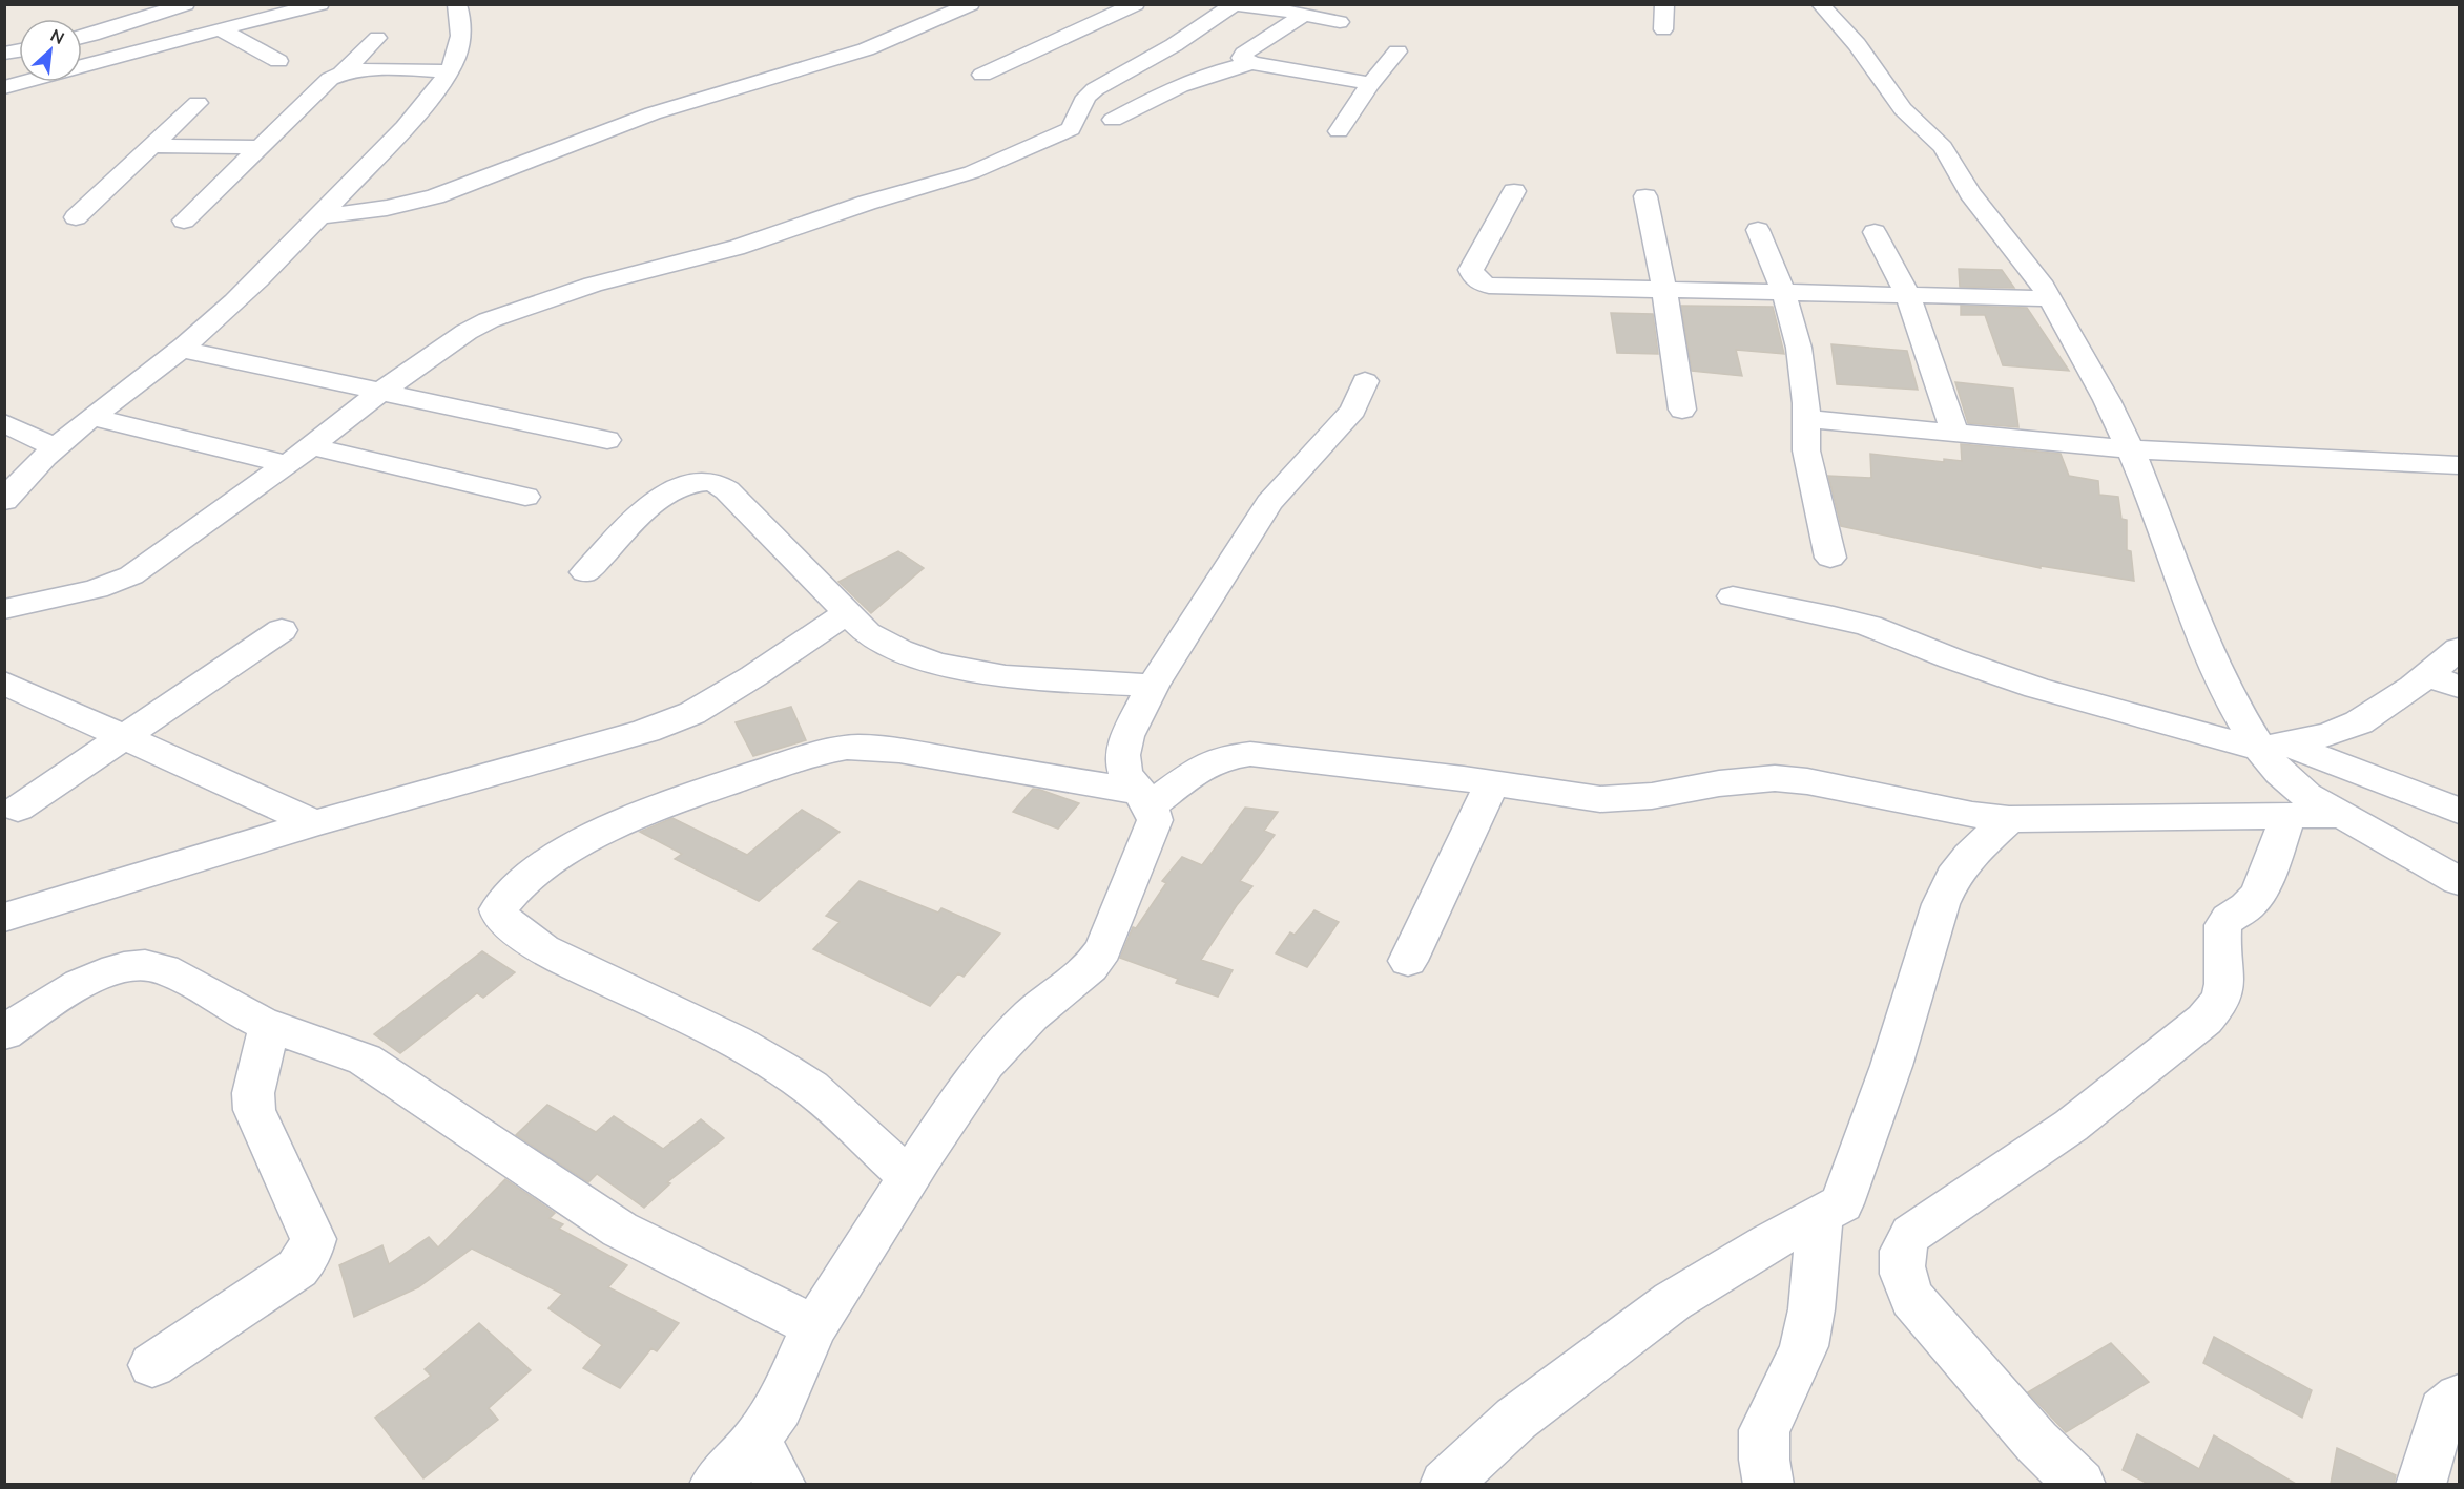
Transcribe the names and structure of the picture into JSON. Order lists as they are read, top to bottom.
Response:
{
  "north": "top right"
}
